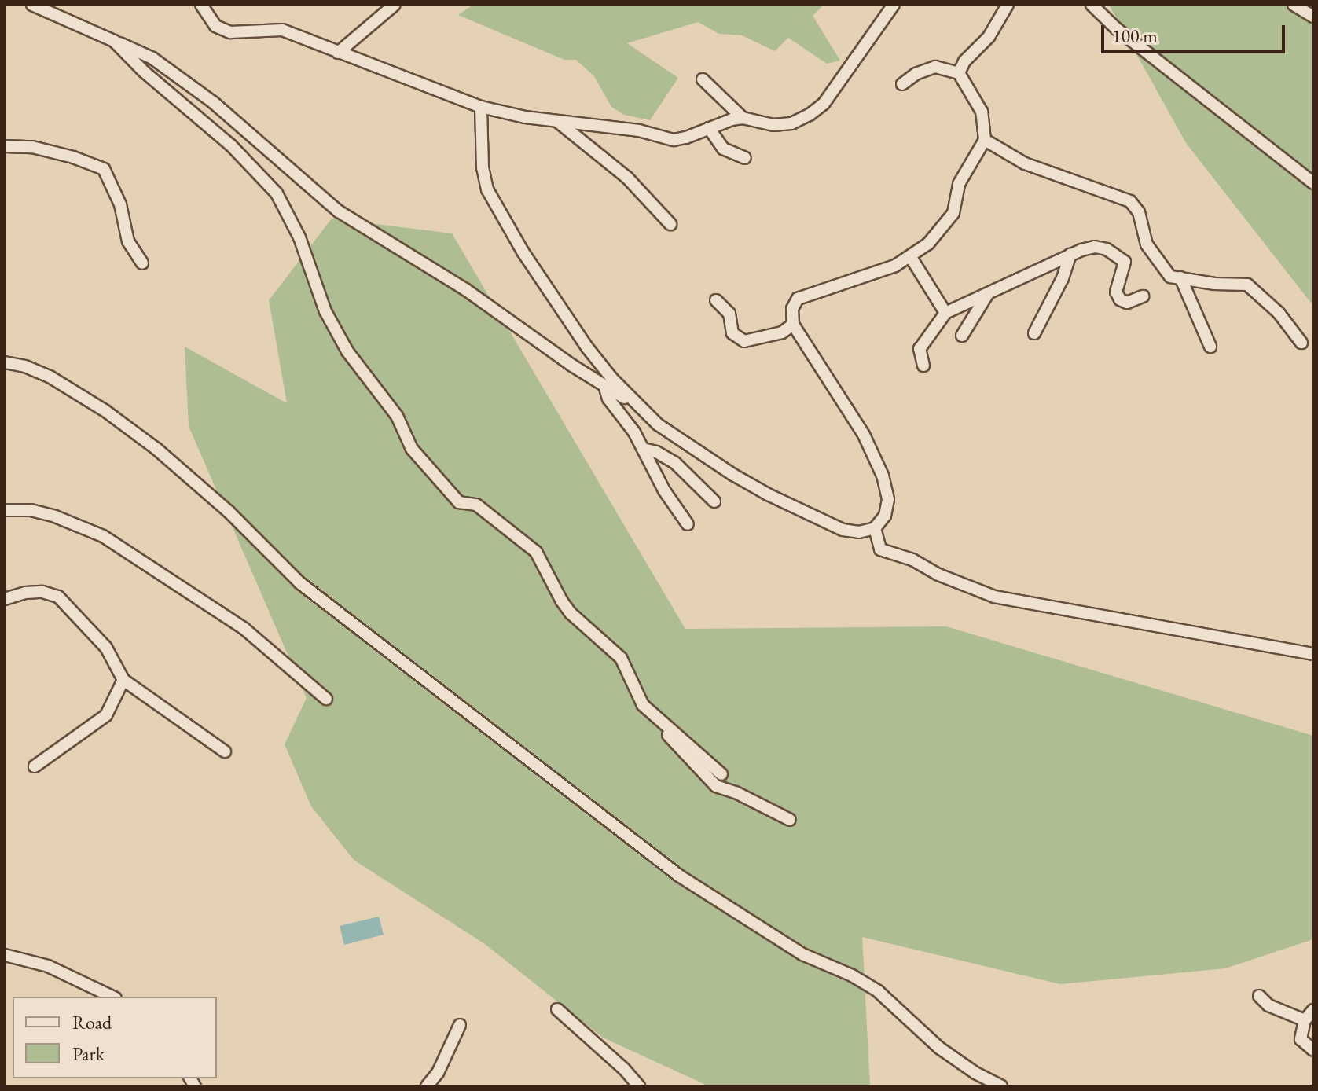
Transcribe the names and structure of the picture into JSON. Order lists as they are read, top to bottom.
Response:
{
  "legend": ["Road", "Park"],
  "scale_bar": "100 m"
}
